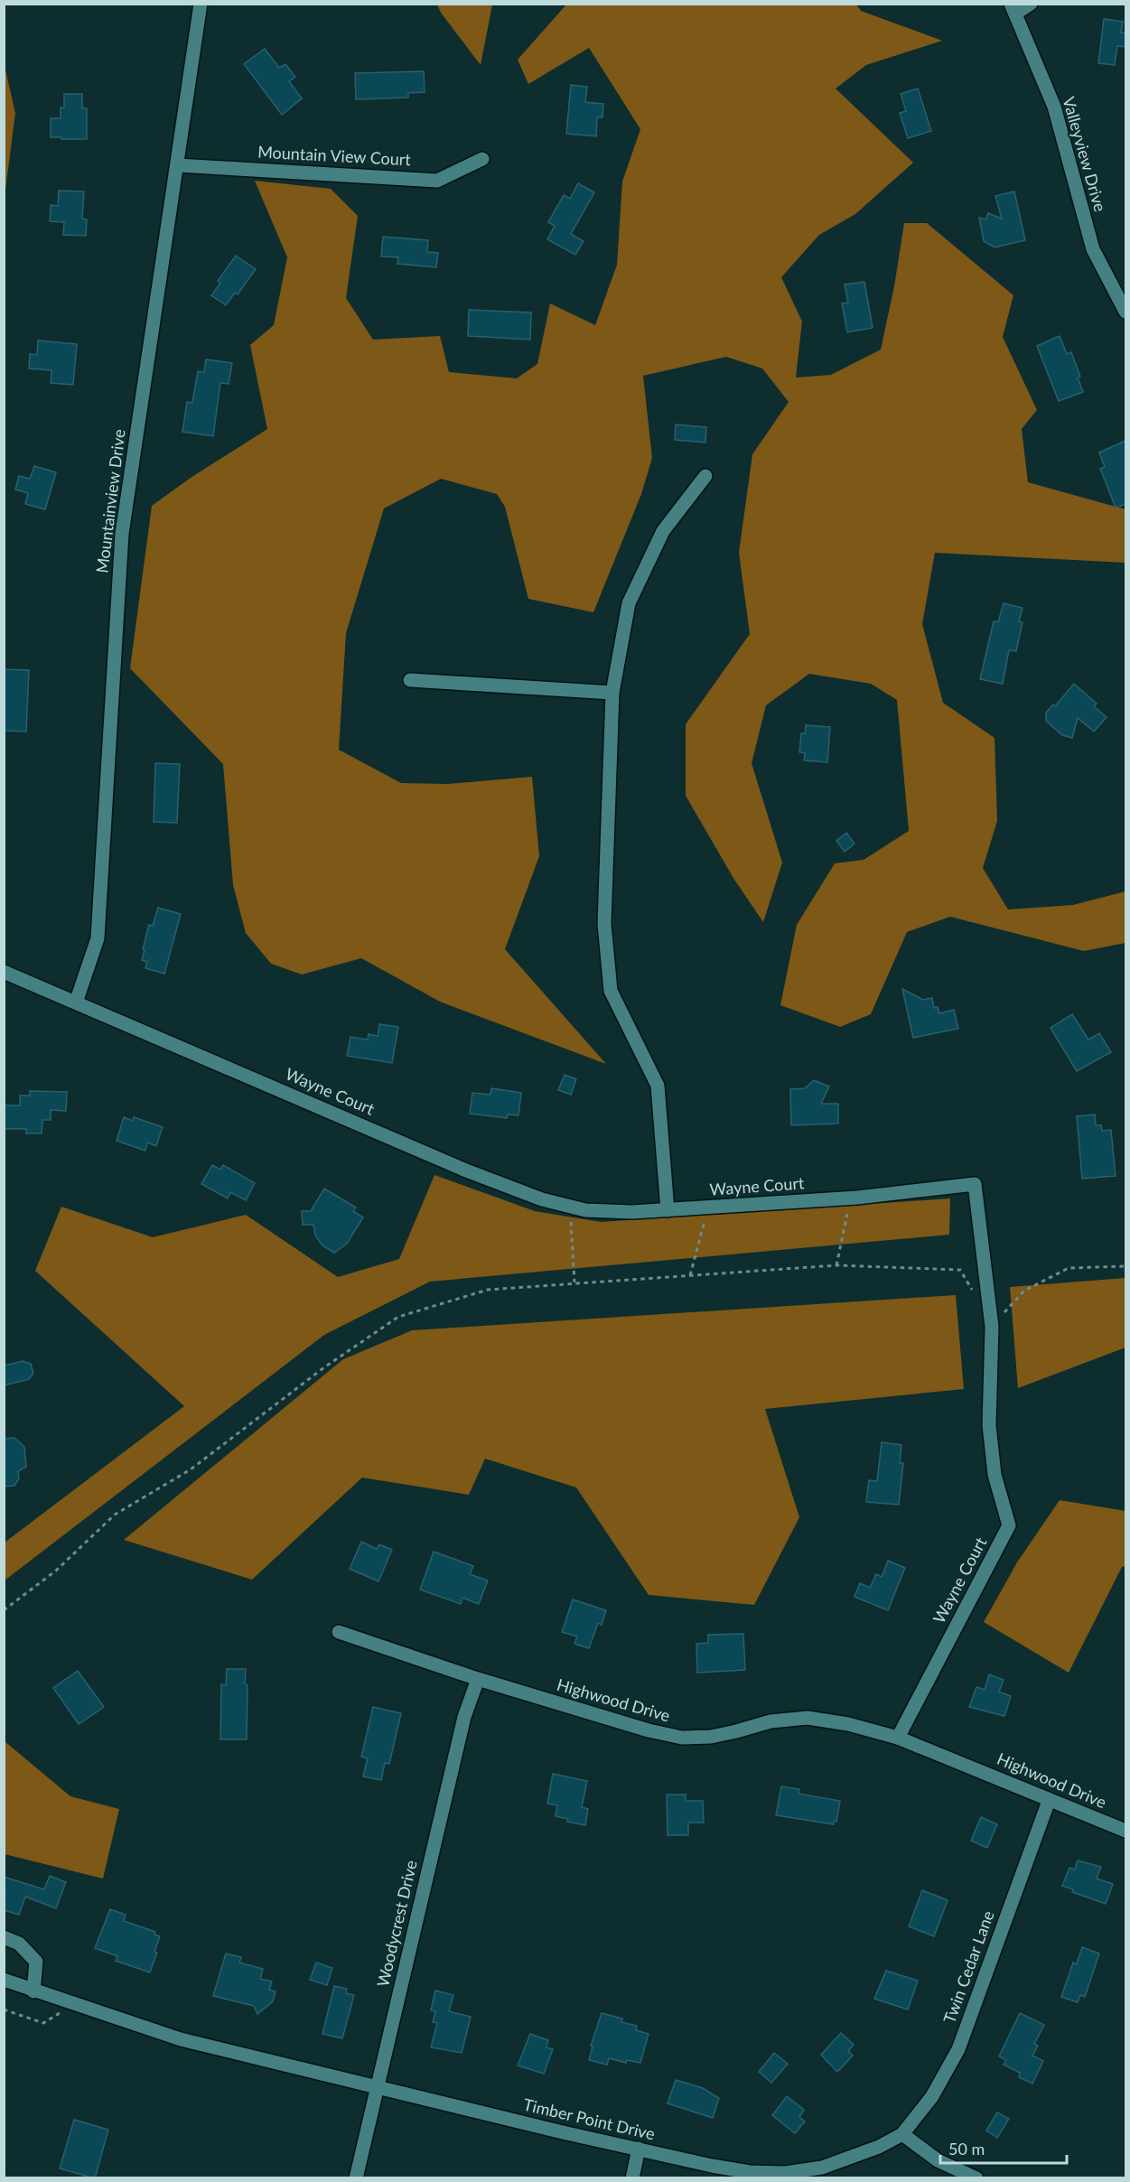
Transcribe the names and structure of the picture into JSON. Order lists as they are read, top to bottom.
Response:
{
  "streets": {
    "street": [
      "Valleyview Drive",
      "Mountain View Court",
      "Mountainview Drive",
      "Wayne Court",
      "Highwood Drive",
      "Woodycrest Drive",
      "Twin Cedar Lane",
      "Timber Point Drive"
    ]
  },
  "crossings": [
    ["Mountain View Court", "Mountainview Drive"],
    ["Mountainview Drive", "Wayne Court"],
    ["Wayne Court", "Highwood Drive"],
    ["Highwood Drive", "Woodycrest Drive"],
    ["Highwood Drive", "Twin Cedar Lane"],
    ["Woodycrest Drive", "Timber Point Drive"],
    ["Twin Cedar Lane", "Timber Point Drive"]
  ],
  "scale_bar": "50 m"
}
